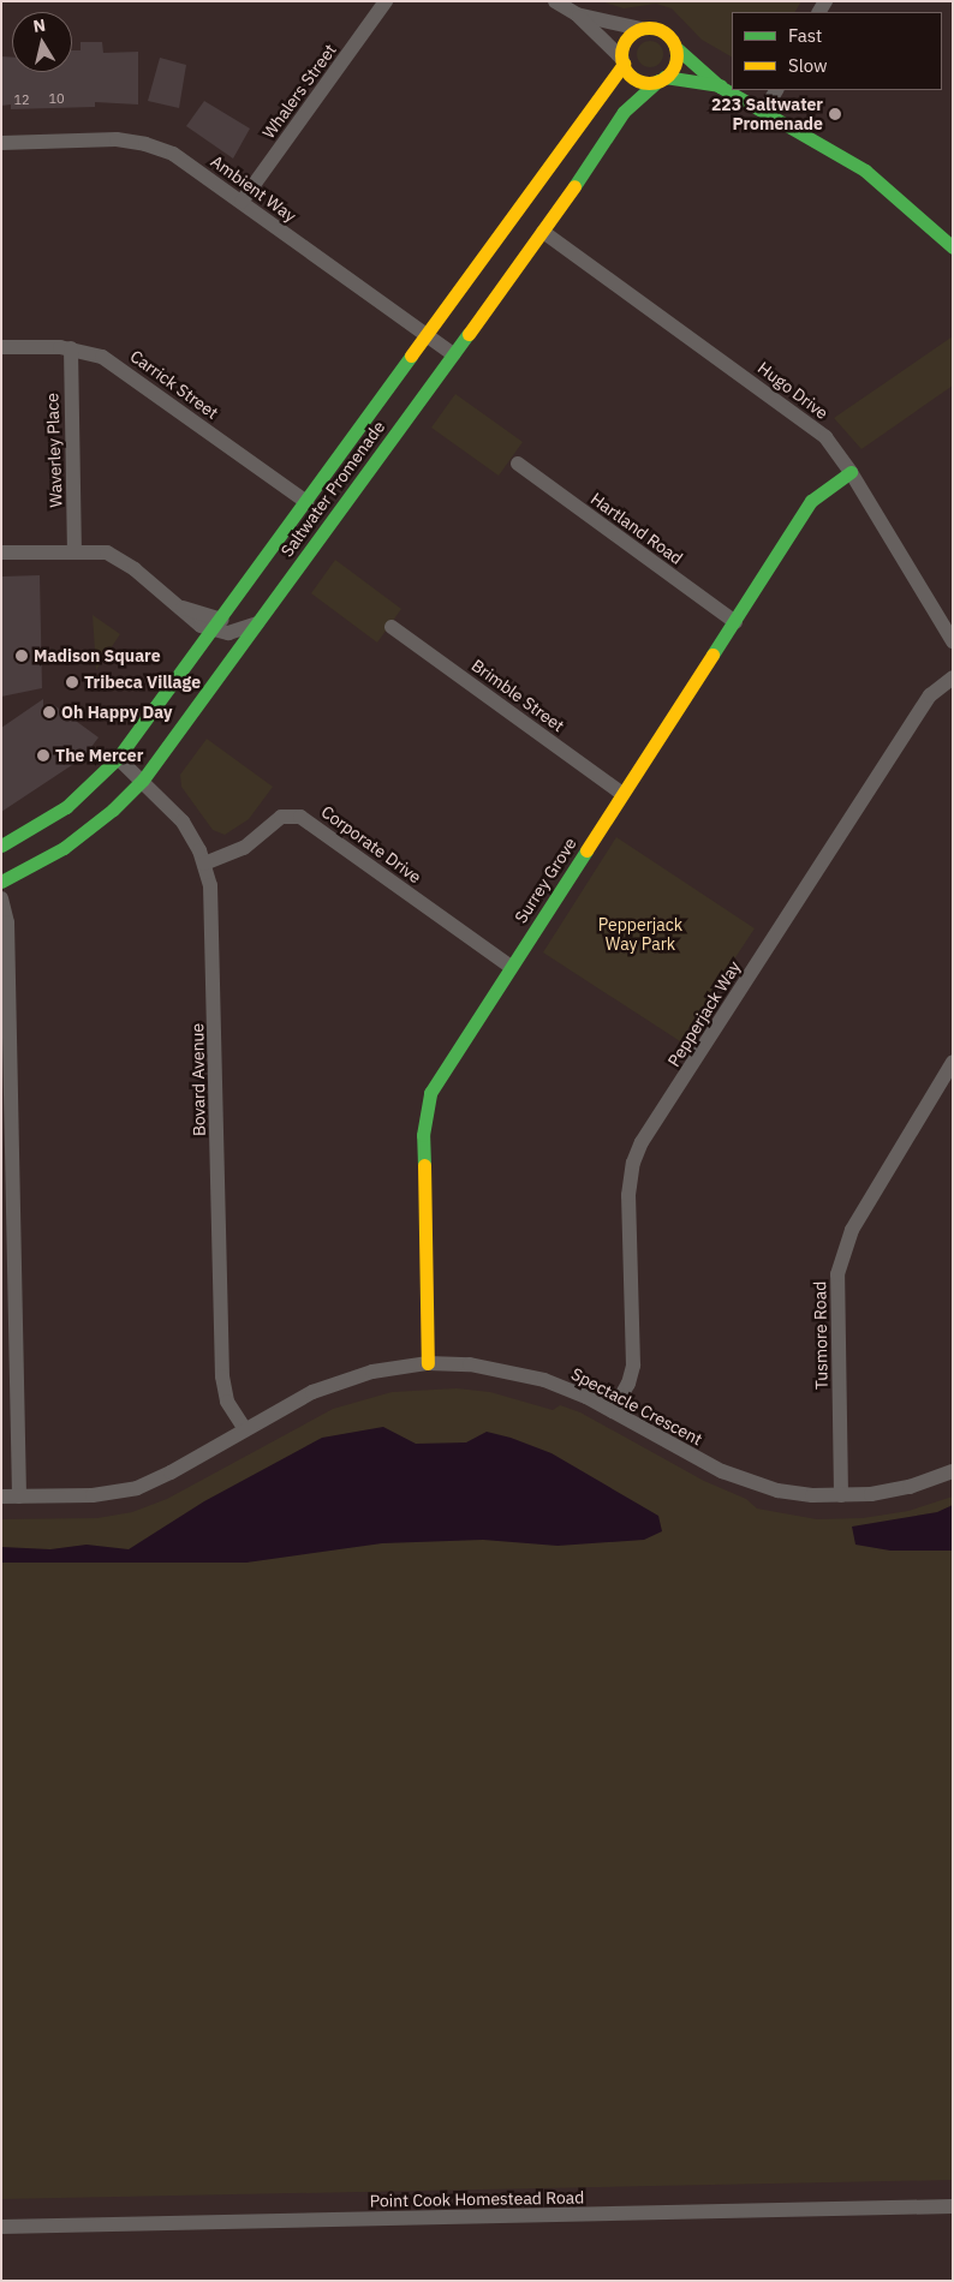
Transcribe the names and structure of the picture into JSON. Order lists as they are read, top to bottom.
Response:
{
  "streets": {
    "street": [
      "Whalers Street",
      "Ambient Way",
      "Carrick Street",
      "Hugo Drive",
      "Waverley Place",
      "Saltwater Promenade",
      "Hartland Road",
      "Brimble Street",
      "Corporate Drive",
      "Surrey Grove",
      "Pepperjack Way",
      "Bovard Avenue",
      "Tusmore Road",
      "Spectacle Crescent",
      "Point Cook Homestead Road"
    ]
  },
  "crossings": [
    ["Whalers Street", "Ambient Way"],
    ["Ambient Way", "Saltwater Promenade"],
    ["Carrick Street", "Waverley Place"],
    ["Carrick Street", "Saltwater Promenade"],
    ["Hugo Drive", "Saltwater Promenade"],
    ["Hugo Drive", "Surrey Grove"],
    ["Saltwater Promenade", "Bovard Avenue"],
    ["Hartland Road", "Surrey Grove"],
    ["Brimble Street", "Surrey Grove"],
    ["Corporate Drive", "Surrey Grove"],
    ["Corporate Drive", "Bovard Avenue"],
    ["Surrey Grove", "Spectacle Crescent"],
    ["Pepperjack Way", "Spectacle Crescent"],
    ["Bovard Avenue", "Spectacle Crescent"],
    ["Tusmore Road", "Spectacle Crescent"]
  ],
  "parks": ["Pepperjack Way Park"],
  "places": [
    "223 Saltwater Promenade",
    "Madison Square",
    "Tribeca Village",
    "Oh Happy Day",
    "The Mercer"
  ],
  "house_numbers": ["10", "12"],
  "legend": ["Fast", "Slow"],
  "north": "top"
}
